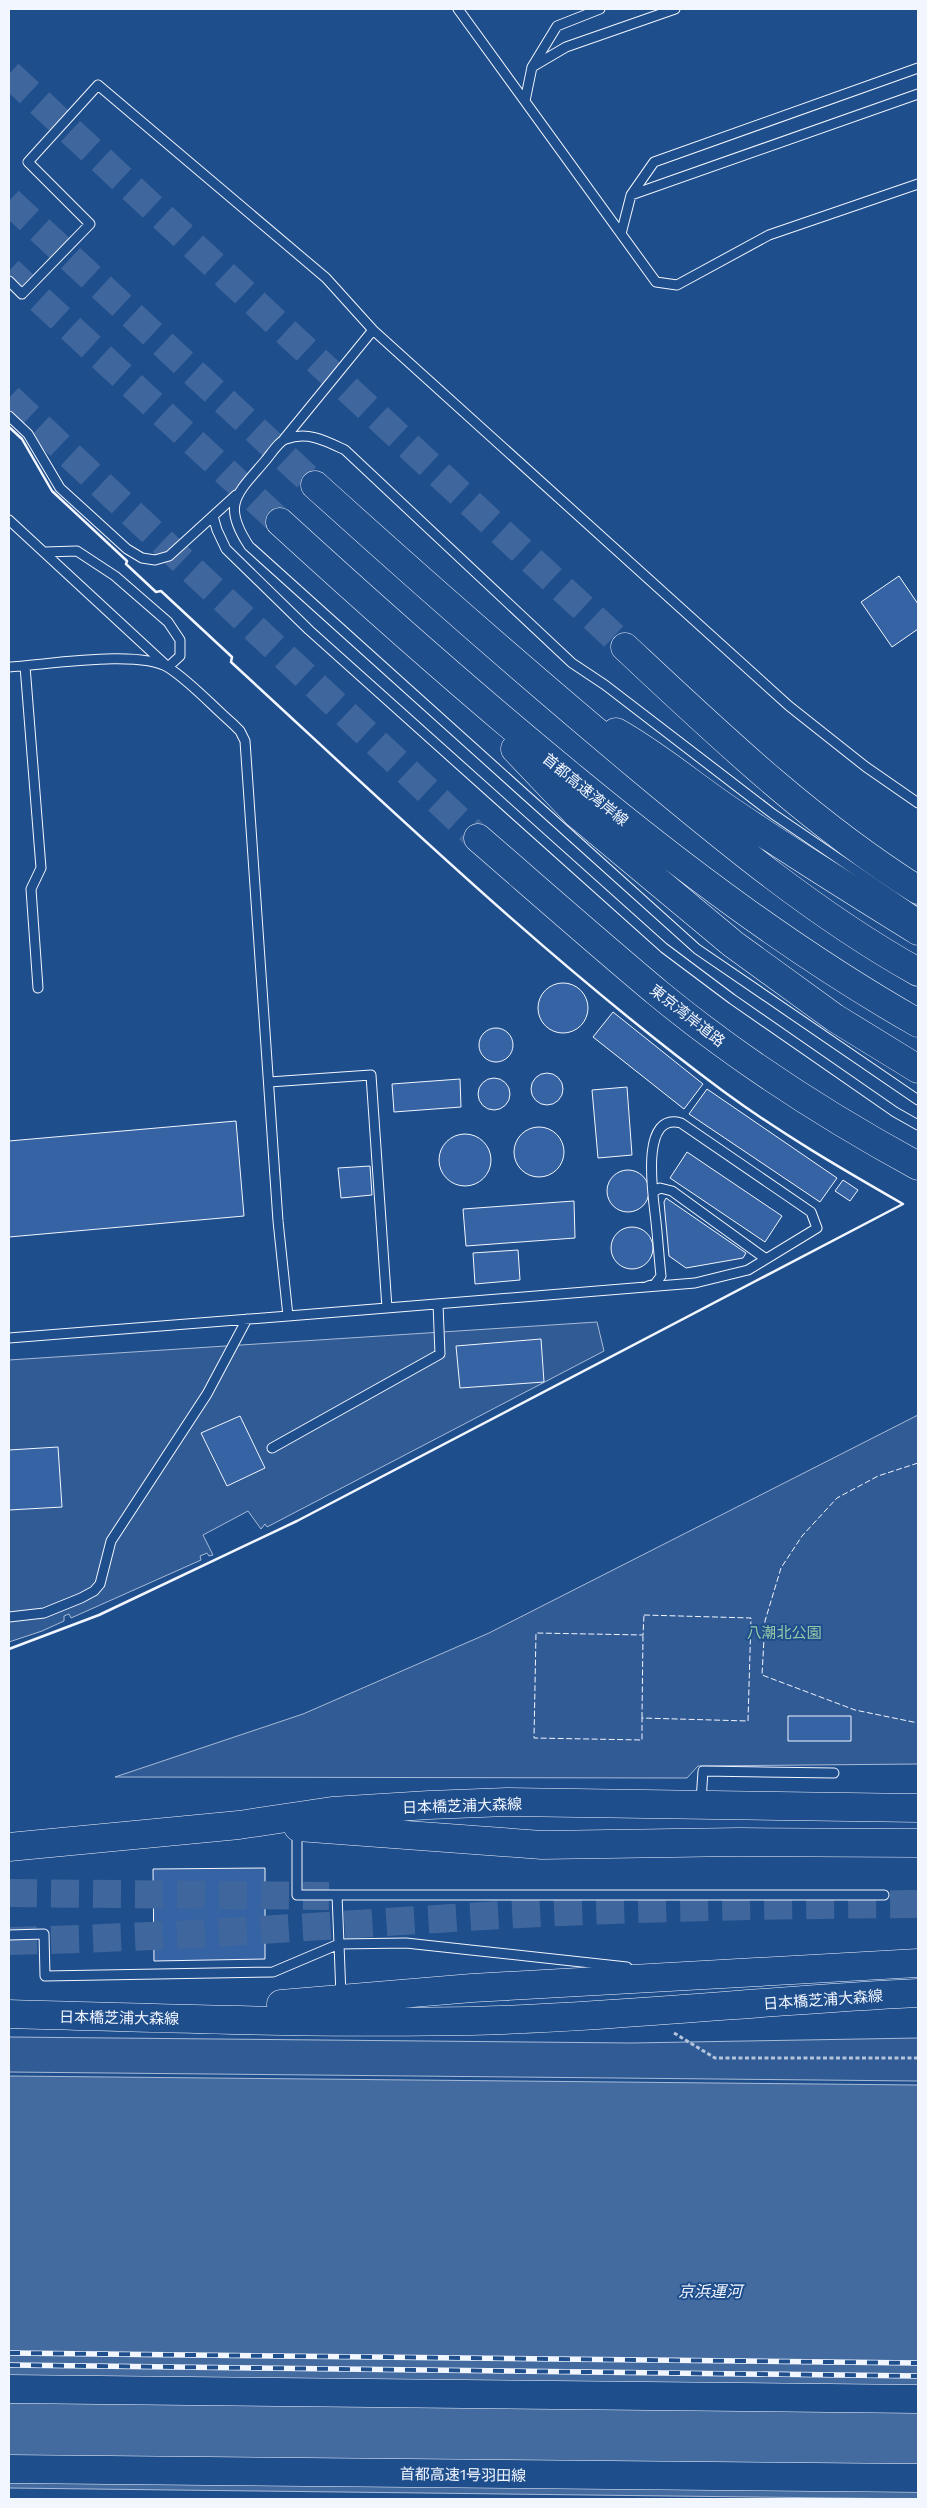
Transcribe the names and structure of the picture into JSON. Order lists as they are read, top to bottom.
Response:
{
  "streets": {
    "main road": [
      "首都高速湾岸線",
      "東京湾岸道路",
      "日本橋芝浦大森線",
      "首都高速1号羽田線"
    ]
  },
  "water": ["京浜運河"],
  "parks": ["八潮北公園"]
}
